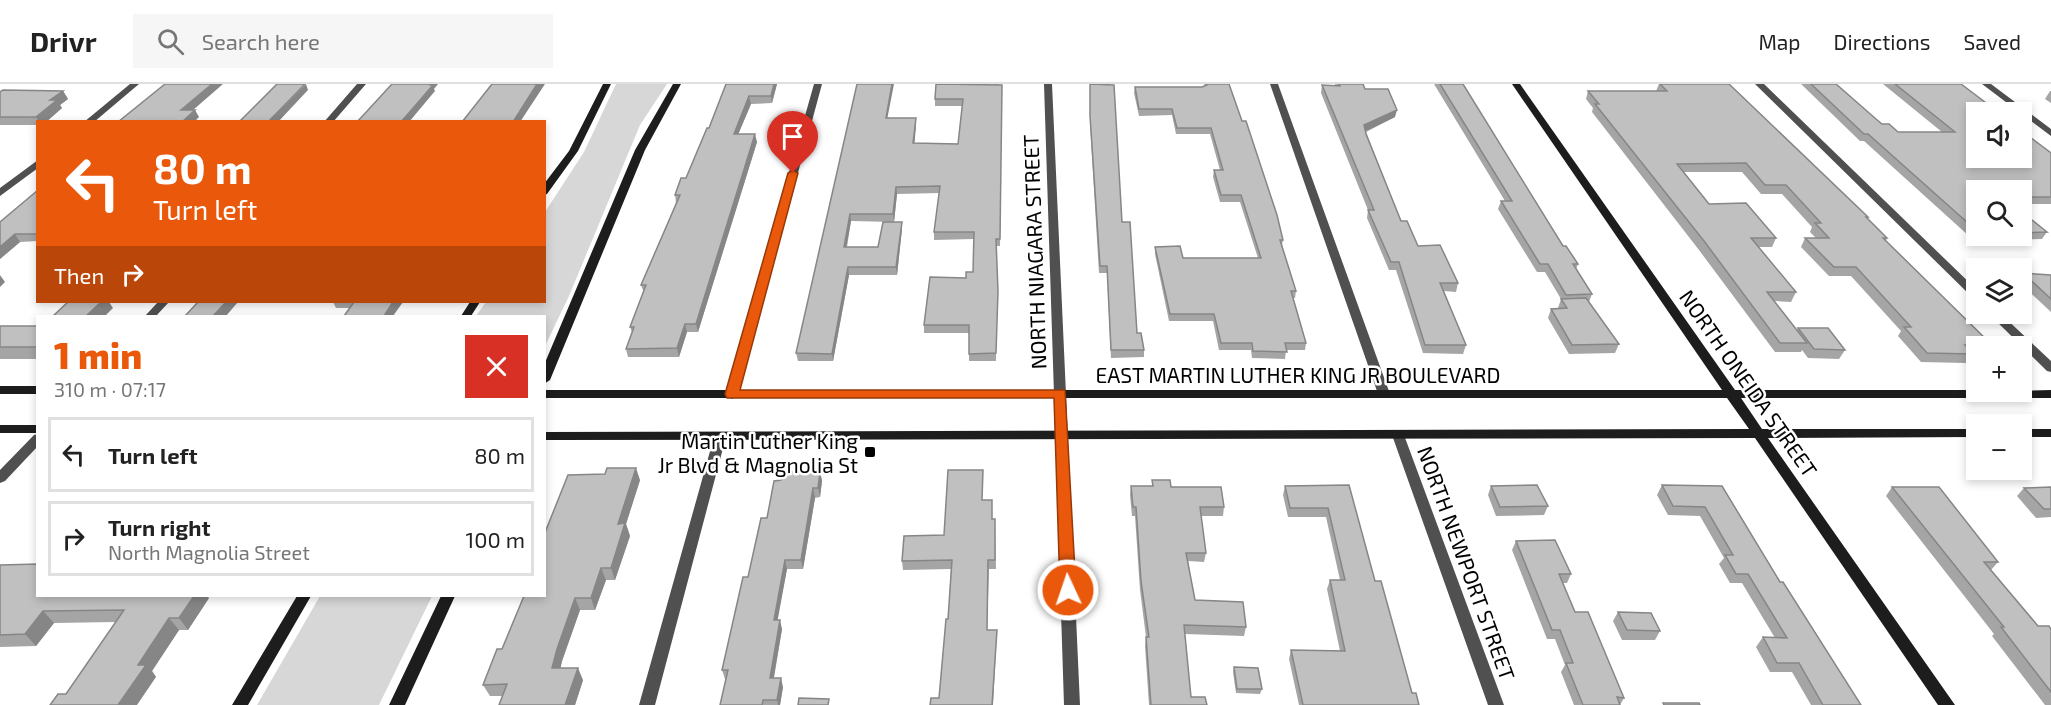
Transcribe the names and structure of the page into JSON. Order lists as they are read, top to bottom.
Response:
{
  "streets": {
    "main road": ["EAST MARTIN LUTHER KING JR BOULEVARD", "NORTH ONEIDA STREET"],
    "street": ["NORTH NIAGARA STREET", "NORTH NEWPORT STREET"]
  },
  "crossings": [
    ["NORTH NIAGARA STREET", "EAST MARTIN LUTHER KING JR BOULEVARD"],
    ["EAST MARTIN LUTHER KING JR BOULEVARD", "NORTH ONEIDA STREET"]
  ],
  "places": {
    "transit": ["Martin Luther King Jr Blvd & Magnolia St"]
  },
  "page": {
    "header": "Drivr",
    "search": "Search here",
    "nav": ["Map", "Directions", "Saved"],
    "map_buttons": ["+", "−"],
    "turn": ["80 m", "Turn left"],
    "then": "Then",
    "heading": ["1 min", "310 m · 07:17"],
    "list": [
      {
        "name": "Turn left",
        "value": "80 m"
      },
      {
        "name": "Turn right",
        "note": "North Magnolia Street",
        "value": "100 m"
      }
    ]
  }
}
